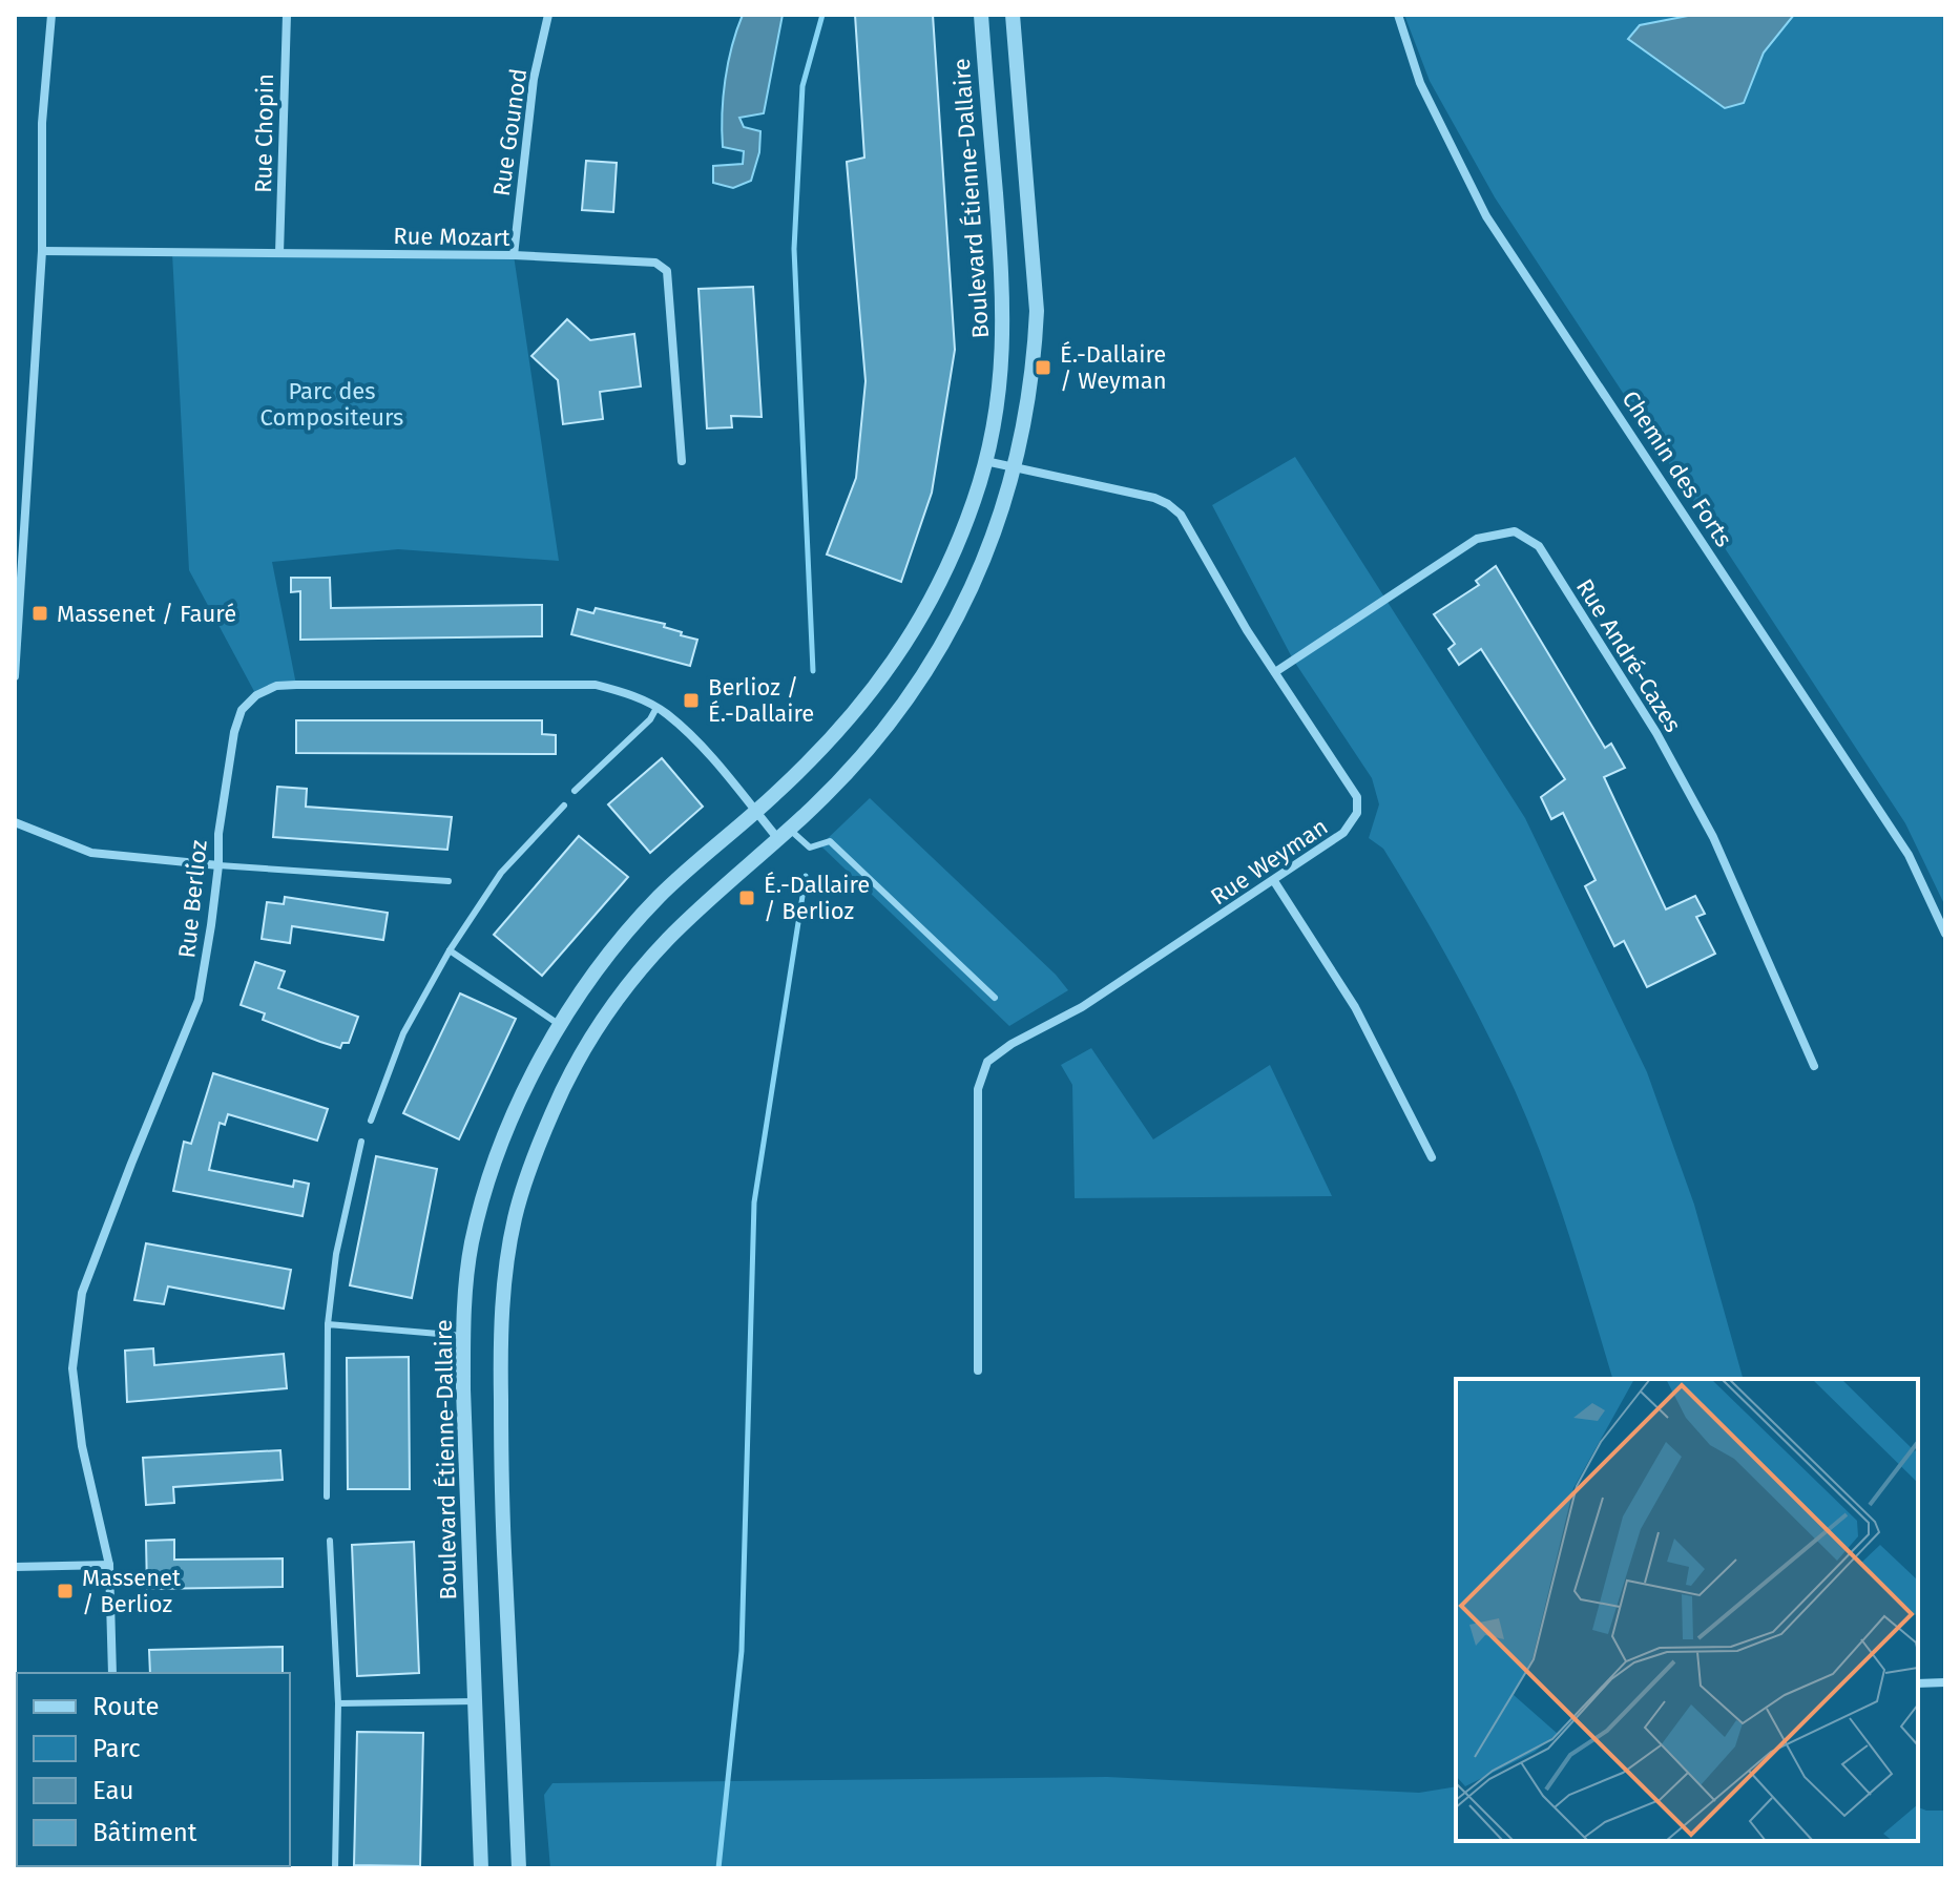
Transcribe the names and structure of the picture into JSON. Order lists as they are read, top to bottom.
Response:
{
  "streets": {
    "street": [
      "Rue Gounod",
      "Rue Chopin",
      "Boulevard Étienne-Dallaire",
      "Rue Mozart",
      "Chemin des Forts",
      "Rue André-Cazes",
      "Rue Weyman",
      "Rue Berlioz"
    ]
  },
  "crossings": [
    ["Rue Gounod", "Rue Mozart"],
    ["Rue Chopin", "Rue Mozart"],
    ["Boulevard Étienne-Dallaire", "Rue Weyman"],
    ["Boulevard Étienne-Dallaire", "Rue Berlioz"],
    ["Rue André-Cazes", "Rue Weyman"]
  ],
  "parks": ["Parc des Compositeurs"],
  "places": {
    "transit": [
      "É.-Dallaire / Weyman",
      "Massenet / Fauré",
      "Berlioz / É.-Dallaire",
      "É.-Dallaire / Berlioz",
      "Massenet / Berlioz"
    ]
  },
  "legend": [
    "Route",
    "Parc",
    "Eau",
    "Bâtiment"
  ]
}
